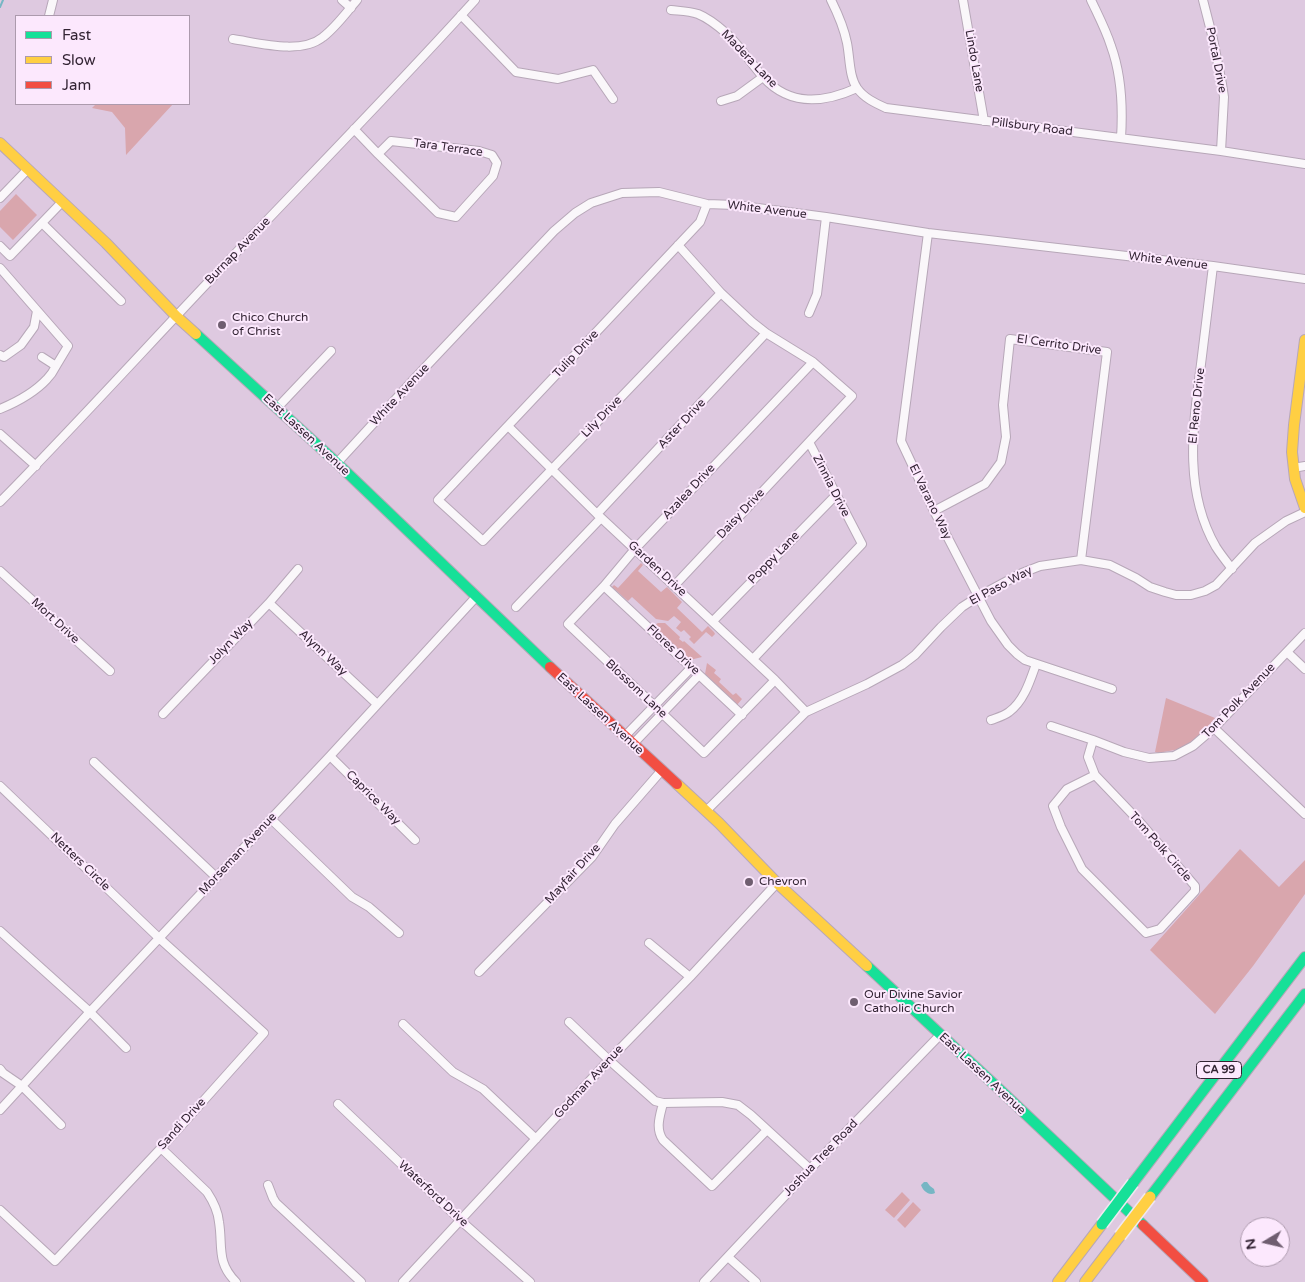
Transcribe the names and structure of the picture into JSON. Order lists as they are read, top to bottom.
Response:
{
  "streets": {
    "main road": ["East Lassen Avenue", "CA 99"],
    "street": [
      "Madera Lane",
      "Portal Drive",
      "Lindo Lane",
      "Pillsbury Road",
      "Tara Terrace",
      "White Avenue",
      "Burnap Avenue",
      "El Cerrito Drive",
      "Tulip Drive",
      "El Reno Drive",
      "Lily Drive",
      "Aster Drive",
      "Zinnia Drive",
      "Azalea Drive",
      "El Varano Way",
      "Daisy Drive",
      "Poppy Lane",
      "Garden Drive",
      "El Paso Way",
      "Mort Drive",
      "Jolyn Way",
      "Flores Drive",
      "Alynn Way",
      "Blossom Lane",
      "Tom Polk Avenue",
      "Caprice Way",
      "Tom Polk Circle",
      "Morseman Avenue",
      "Netters Circle",
      "Mayfair Drive",
      "Godman Avenue",
      "Sandi Drive",
      "Joshua Tree Road",
      "Waterford Drive"
    ]
  },
  "crossings": [
    ["Madera Lane", "Pillsbury Road"],
    ["Portal Drive", "Pillsbury Road"],
    ["Lindo Lane", "Pillsbury Road"],
    ["Tara Terrace", "Burnap Avenue"],
    ["White Avenue", "Tulip Drive"],
    ["White Avenue", "El Reno Drive"],
    ["White Avenue", "East Lassen Avenue"],
    ["White Avenue", "El Varano Way"],
    ["Burnap Avenue", "East Lassen Avenue"],
    ["El Cerrito Drive", "El Varano Way"],
    ["El Cerrito Drive", "El Paso Way"],
    ["Tulip Drive", "Lily Drive"],
    ["Tulip Drive", "Zinnia Drive"],
    ["Tulip Drive", "Garden Drive"],
    ["El Reno Drive", "El Paso Way"],
    ["Lily Drive", "Zinnia Drive"],
    ["Lily Drive", "Garden Drive"],
    ["Aster Drive", "Zinnia Drive"],
    ["Aster Drive", "Garden Drive"],
    ["East Lassen Avenue", "El Paso Way"],
    ["East Lassen Avenue", "Morseman Avenue"],
    ["East Lassen Avenue", "Mayfair Drive"],
    ["East Lassen Avenue", "Godman Avenue"],
    ["East Lassen Avenue", "Joshua Tree Road"],
    ["Zinnia Drive", "Azalea Drive"],
    ["Zinnia Drive", "Daisy Drive"],
    ["Zinnia Drive", "Poppy Lane"],
    ["Zinnia Drive", "Garden Drive"],
    ["Azalea Drive", "Garden Drive"],
    ["Azalea Drive", "Flores Drive"],
    ["Azalea Drive", "Blossom Lane"],
    ["El Varano Way", "El Paso Way"],
    ["Daisy Drive", "Garden Drive"],
    ["Poppy Lane", "Garden Drive"],
    ["Garden Drive", "El Paso Way"],
    ["Jolyn Way", "Alynn Way"],
    ["Flores Drive", "Blossom Lane"],
    ["Alynn Way", "Morseman Avenue"],
    ["Caprice Way", "Morseman Avenue"],
    ["Morseman Avenue", "Netters Circle"],
    ["Morseman Avenue", "Sandi Drive"],
    ["Netters Circle", "Sandi Drive"],
    ["Godman Avenue", "Waterford Drive"]
  ],
  "places": ["Chico Church of Christ", "Chevron", "Our Divine Savior Catholic Church"],
  "legend": ["Fast", "Slow", "Jam"],
  "north": "left"
}
